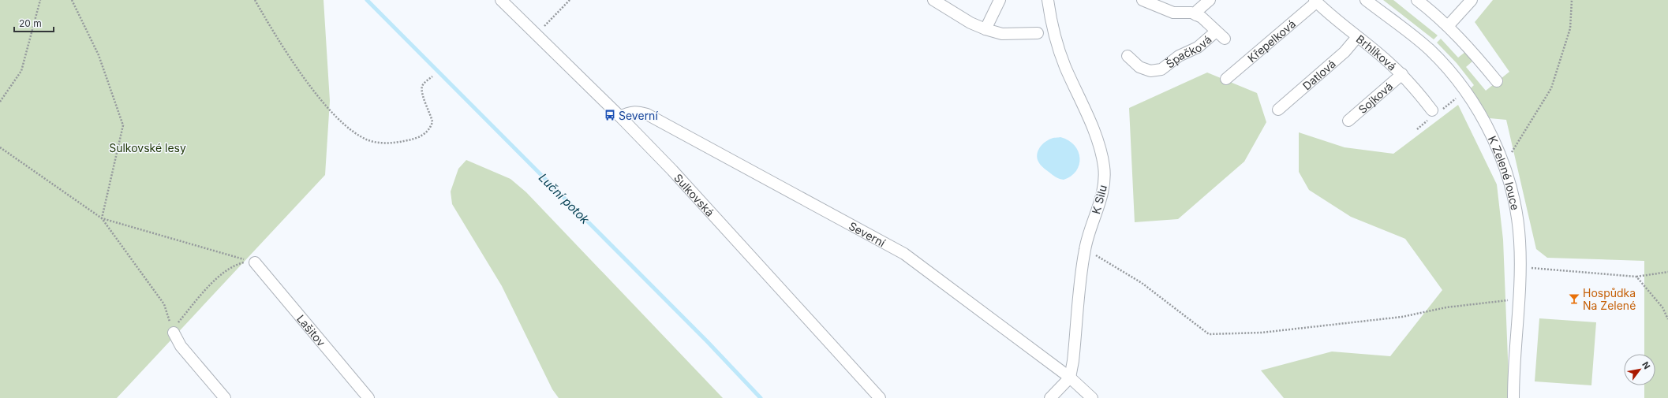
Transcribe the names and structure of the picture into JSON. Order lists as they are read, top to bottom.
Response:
{
  "streets": {
    "street": [
      "Křepelková",
      "Špačková",
      "Brhlíková",
      "Datlová",
      "Sojková",
      "K Zelené louce",
      "Sulkovská",
      "K Silu",
      "Severní",
      "Lašitov"
    ]
  },
  "crossings": [
    ["Křepelková", "Brhlíková"],
    ["Brhlíková", "Datlová"],
    ["Brhlíková", "Sojková"],
    ["Sulkovská", "Severní"],
    ["K Silu", "Severní"]
  ],
  "water": ["Luční potok"],
  "parks": ["Sulkovské lesy"],
  "places": {
    "bus stop": ["Severní"],
    "bar": ["Hospůdka Na Zelené"]
  },
  "scale_bar": "20 m",
  "north": "top right"
}
